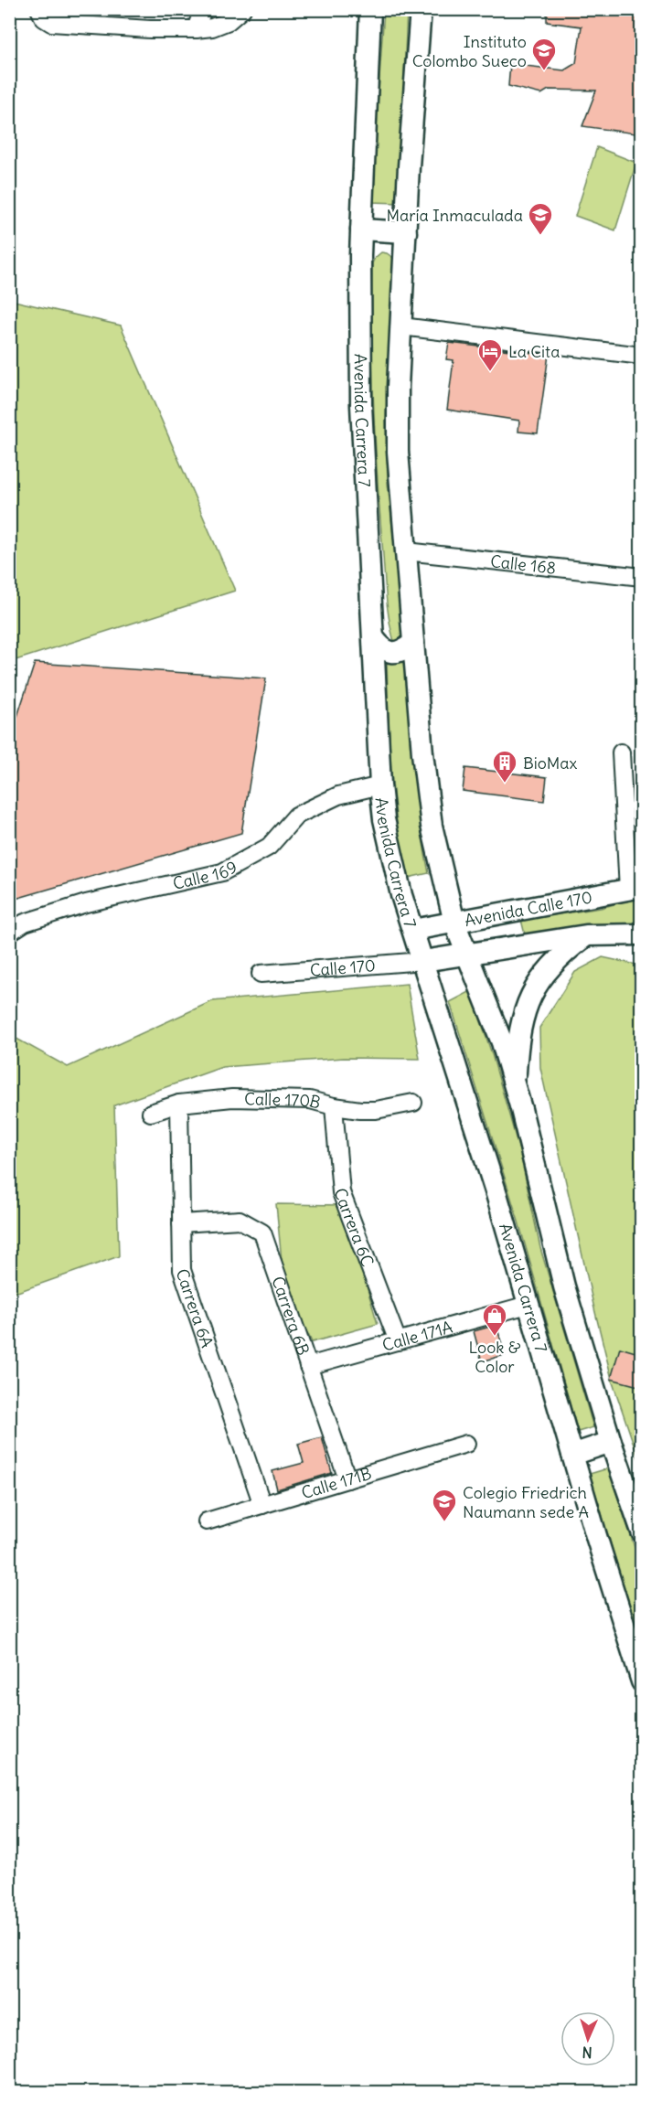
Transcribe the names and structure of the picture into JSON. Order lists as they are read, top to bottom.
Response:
{
  "streets": {
    "main road": ["Avenida Carrera 7", "Avenida Calle 170"],
    "street": [
      "Calle 168",
      "Calle 169",
      "Calle 170",
      "Calle 170B",
      "Carrera 6C",
      "Carrera 6A",
      "Carrera 6B",
      "Calle 171A",
      "Calle 171B"
    ]
  },
  "crossings": [
    ["Avenida Carrera 7", "Calle 168"],
    ["Avenida Carrera 7", "Calle 169"],
    ["Avenida Carrera 7", "Avenida Calle 170"],
    ["Avenida Carrera 7", "Calle 170"],
    ["Avenida Carrera 7", "Calle 171A"],
    ["Avenida Calle 170", "Calle 170"],
    ["Calle 170B", "Carrera 6C"],
    ["Calle 170B", "Carrera 6A"],
    ["Carrera 6C", "Calle 171A"],
    ["Carrera 6A", "Carrera 6B"],
    ["Carrera 6A", "Calle 171B"],
    ["Carrera 6B", "Calle 171A"],
    ["Carrera 6B", "Calle 171B"]
  ],
  "places": {
    "school or university": ["Instituto Colombo Sueco", "María Inmaculada", "Colegio Friedrich Naumann sede A"],
    "hotel": ["La Cita"],
    "building": ["BioMax"],
    "shop": ["Look & Color"]
  },
  "north": "bottom"
}
